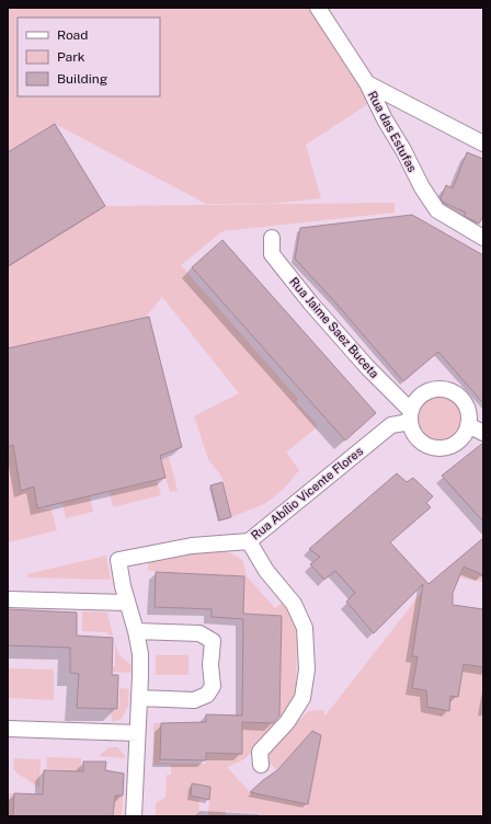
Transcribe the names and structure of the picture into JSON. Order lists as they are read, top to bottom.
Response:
{
  "streets": {
    "street": ["Rua das Estufas", "Rua Jaime Saez Buceta", "Rua Abílio Vicente Flores"]
  },
  "crossings": [
    ["Rua Jaime Saez Buceta", "Rua Abílio Vicente Flores"]
  ],
  "legend": ["Road", "Park", "Building"]
}
